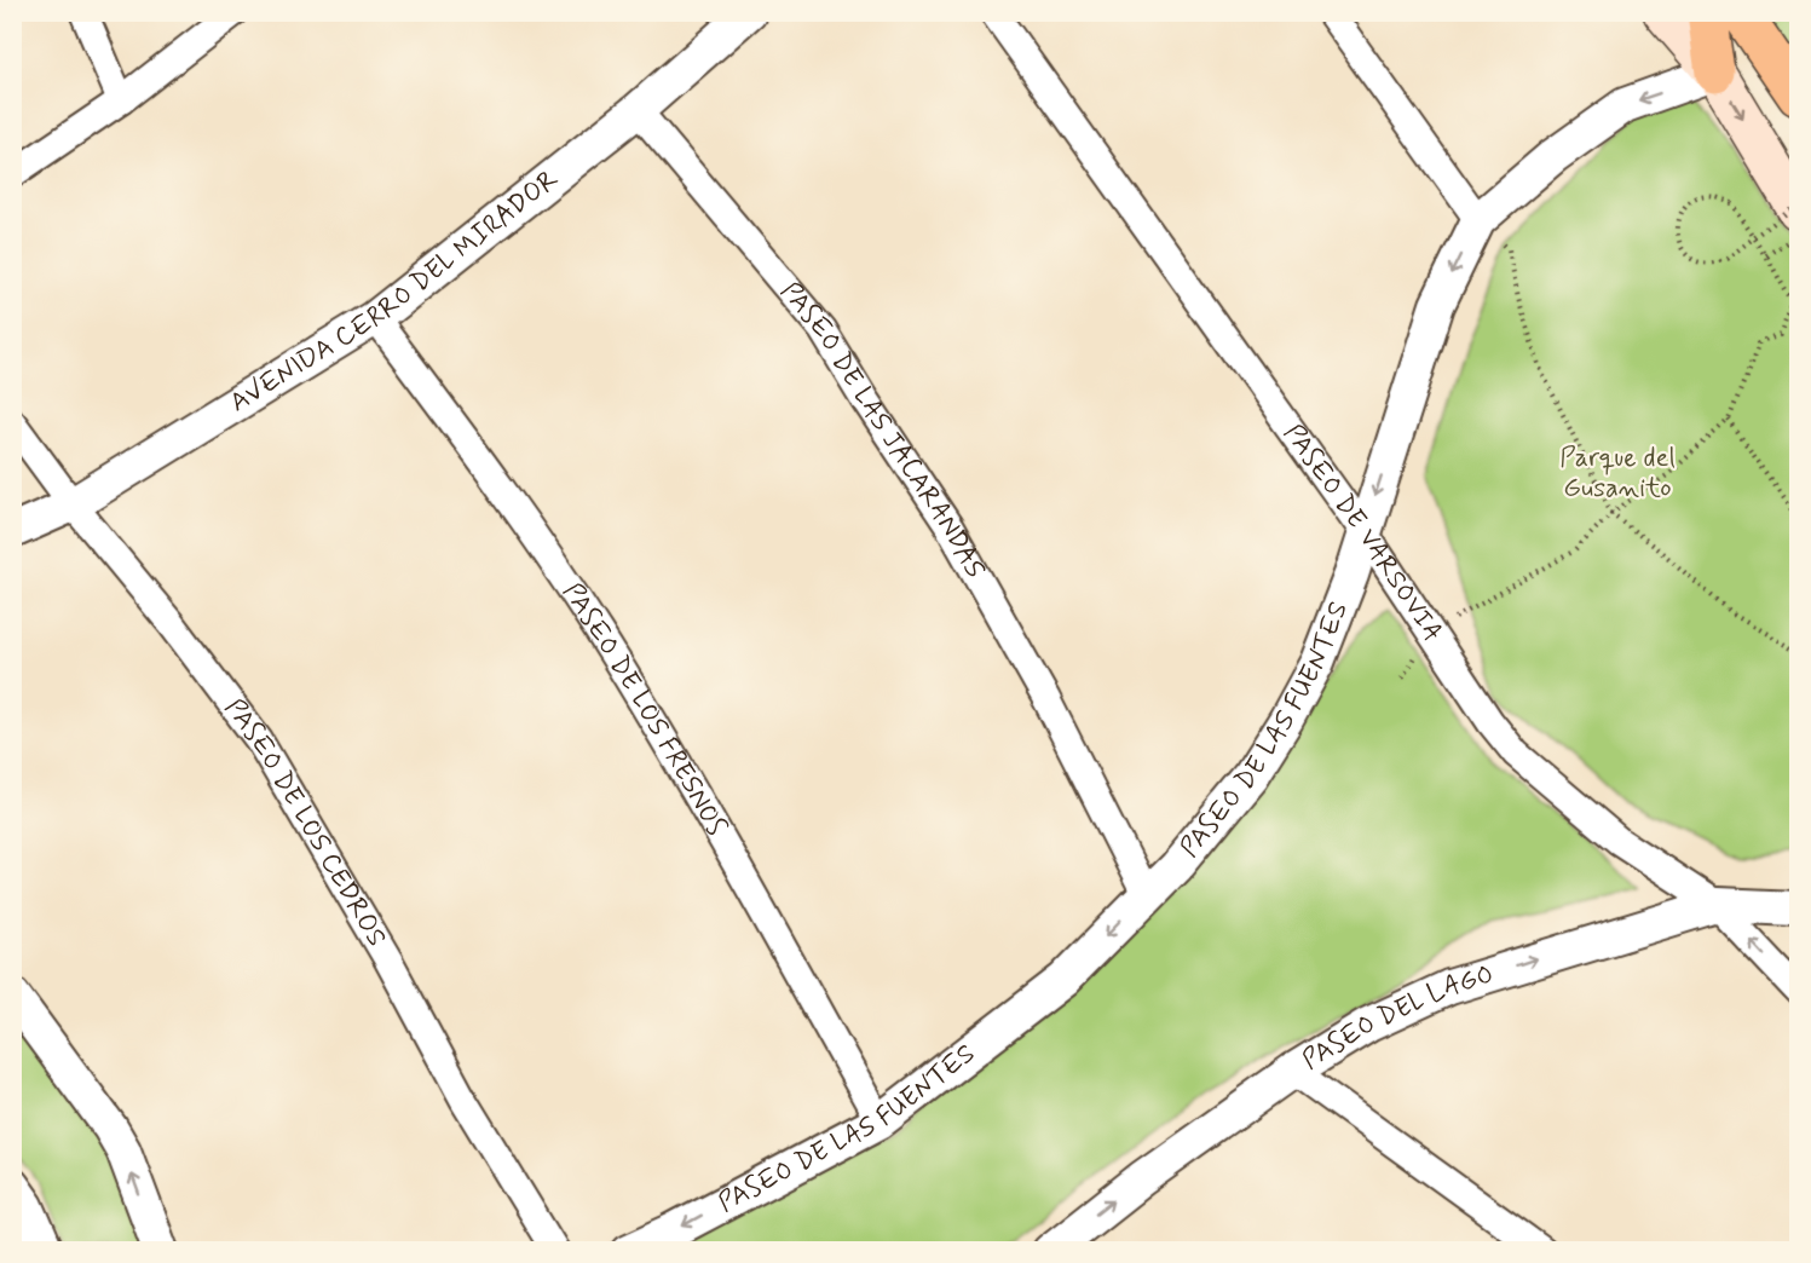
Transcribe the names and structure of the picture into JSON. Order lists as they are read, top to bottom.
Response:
{
  "streets": {
    "street": [
      "AVENIDA CERRO DEL MIRADOR",
      "PASEO DE LAS JACARANDAS",
      "PASEO DE VARSOVIA",
      "PASEO DE LOS FRESNOS",
      "PASEO DE LAS FUENTES",
      "PASEO DE LOS CEDROS",
      "PASEO DEL LAGO"
    ]
  },
  "crossings": [
    ["AVENIDA CERRO DEL MIRADOR", "PASEO DE LAS JACARANDAS"],
    ["AVENIDA CERRO DEL MIRADOR", "PASEO DE LOS FRESNOS"],
    ["AVENIDA CERRO DEL MIRADOR", "PASEO DE LOS CEDROS"],
    ["PASEO DE LAS JACARANDAS", "PASEO DE LAS FUENTES"],
    ["PASEO DE VARSOVIA", "PASEO DE LAS FUENTES"],
    ["PASEO DE VARSOVIA", "PASEO DEL LAGO"],
    ["PASEO DE LOS FRESNOS", "PASEO DE LAS FUENTES"]
  ],
  "one_way": ["PASEO DE LAS FUENTES", "PASEO DEL LAGO"],
  "parks": ["Parque del Gusanito"]
}
